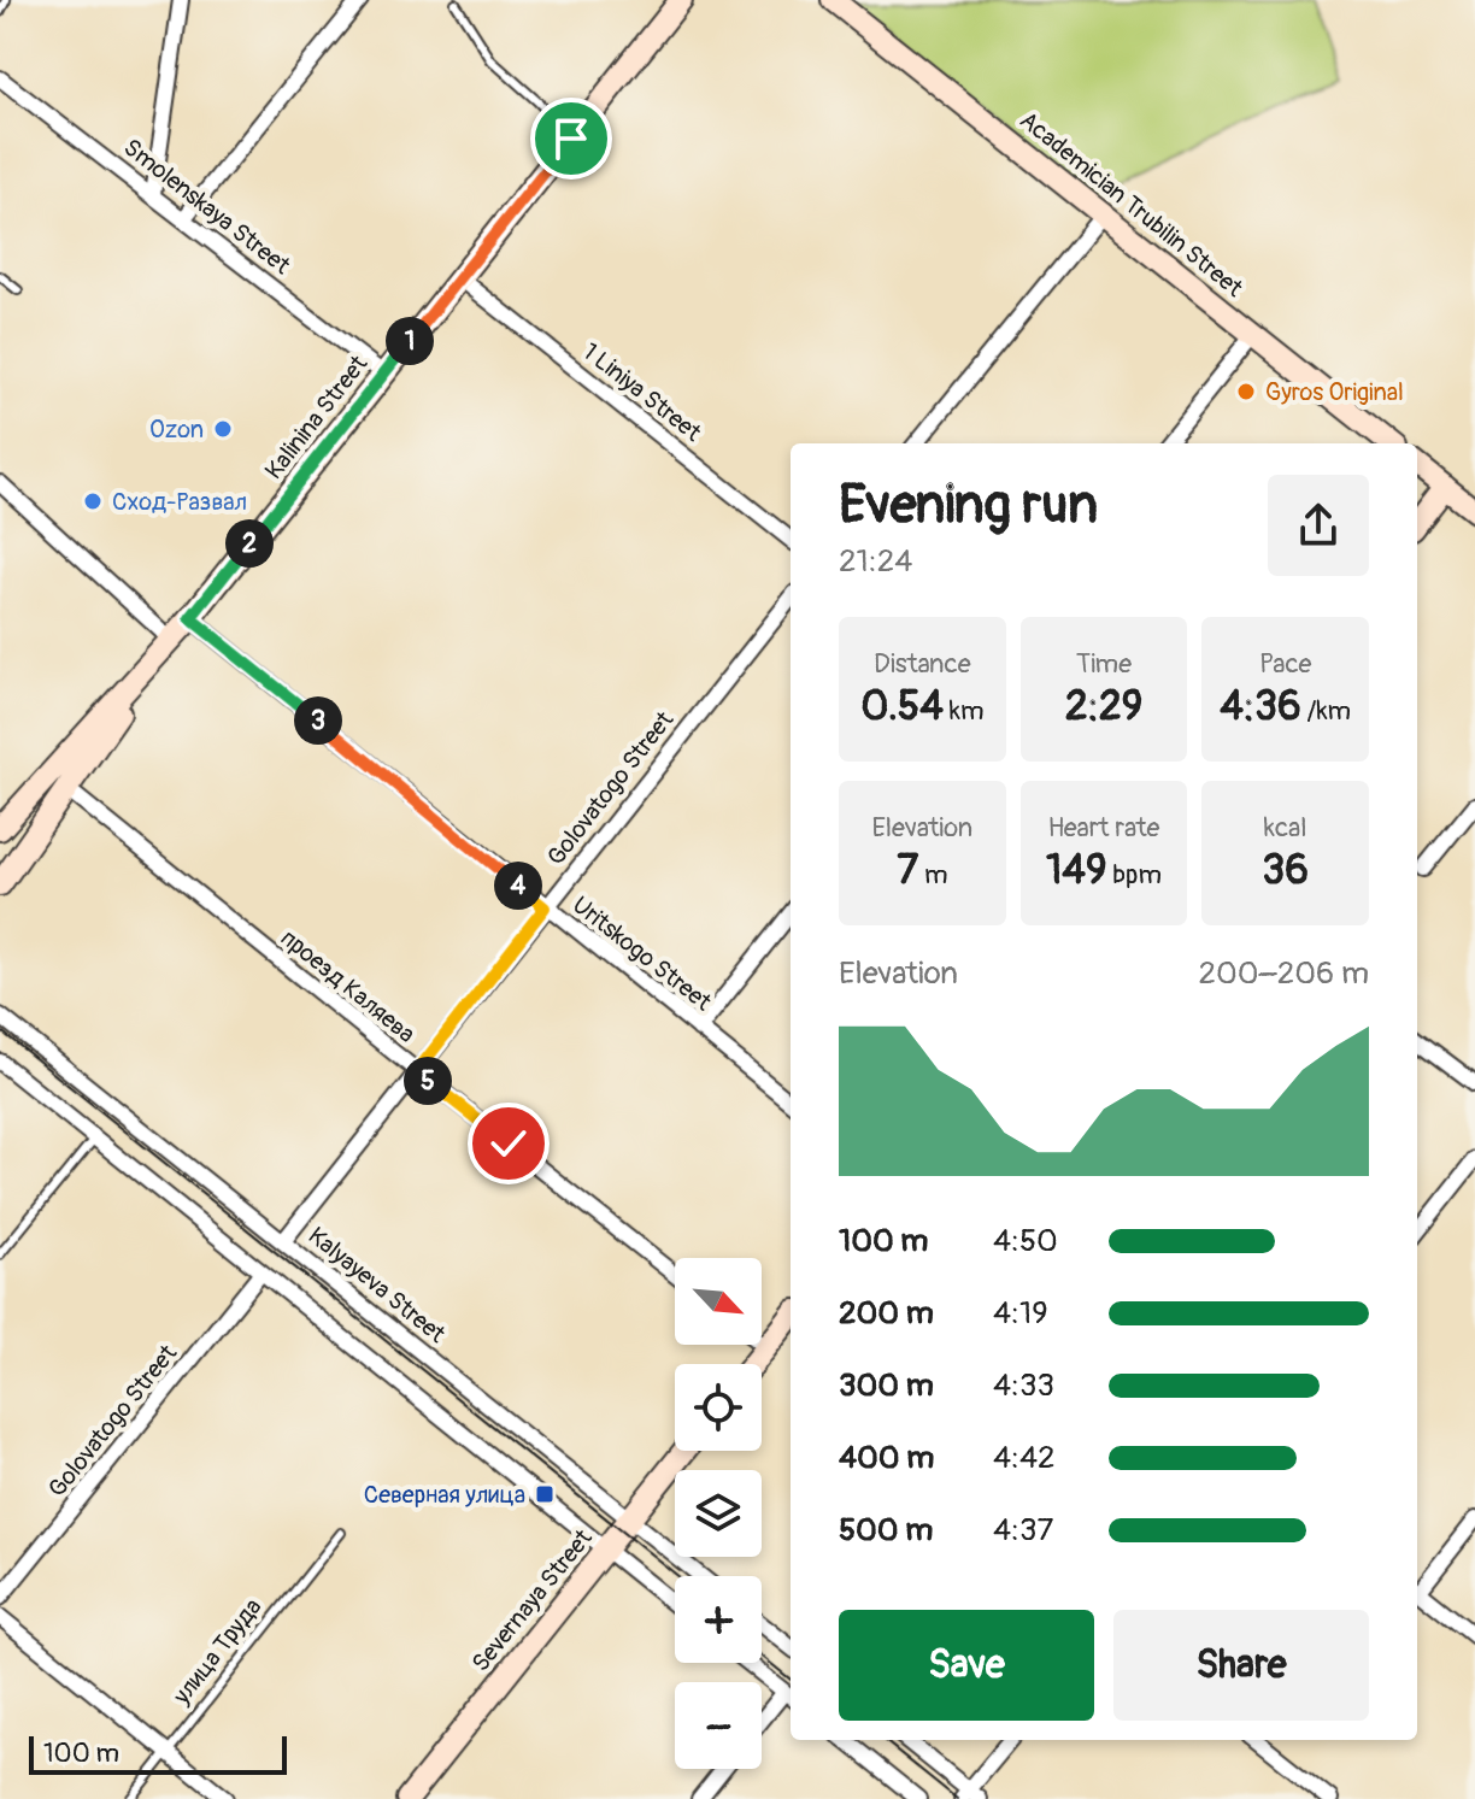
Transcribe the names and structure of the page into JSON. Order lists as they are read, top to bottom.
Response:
{
  "streets": {
    "main road": ["Academician Trubilin Street", "Kalinina Street", "Severnaya Street"],
    "street": [
      "Smolenskaya Street",
      "1 Liniya Street",
      "Golovatogo Street",
      "Uritskogo Street",
      "проезд Каляева",
      "Kalyayeva Street"
    ],
    "lane": ["улица Труда"]
  },
  "crossings": [
    ["Smolenskaya Street", "Kalinina Street"],
    ["1 Liniya Street", "Kalinina Street"],
    ["Kalinina Street", "Uritskogo Street"],
    ["Kalinina Street", "проезд Каляева"],
    ["Golovatogo Street", "Uritskogo Street"],
    ["Golovatogo Street", "проезд Каляева"],
    ["Golovatogo Street", "Kalyayeva Street"],
    ["Kalyayeva Street", "Severnaya Street"]
  ],
  "places": {
    "other": ["Gyros Original", "Ozon", "Сход-Развал"],
    "transit": ["Северная улица"]
  },
  "scale_bar": "100 m",
  "north": "bottom right",
  "page": {
    "pins": [
      "1",
      "2",
      "3",
      "4",
      "5"
    ],
    "heading": ["Evening run", "21:24"],
    "stats": [
      ["Distance", "0.54 km"],
      ["Time", "2:29"],
      ["Pace", "4:36 /km"],
      ["Elevation", "7 m"],
      ["Heart rate", "149 bpm"],
      ["kcal", "36"]
    ],
    "chart": ["Elevation", "200–206 m"],
    "list": [
      {
        "name": "100 m",
        "note": "4:50"
      },
      {
        "name": "200 m",
        "note": "4:19"
      },
      {
        "name": "300 m",
        "note": "4:33"
      },
      {
        "name": "400 m",
        "note": "4:42"
      },
      {
        "name": "500 m",
        "note": "4:37"
      }
    ],
    "map_buttons": ["+", "−"],
    "buttons": ["Save", "Share"],
    "scale": "100 m"
  }
}
